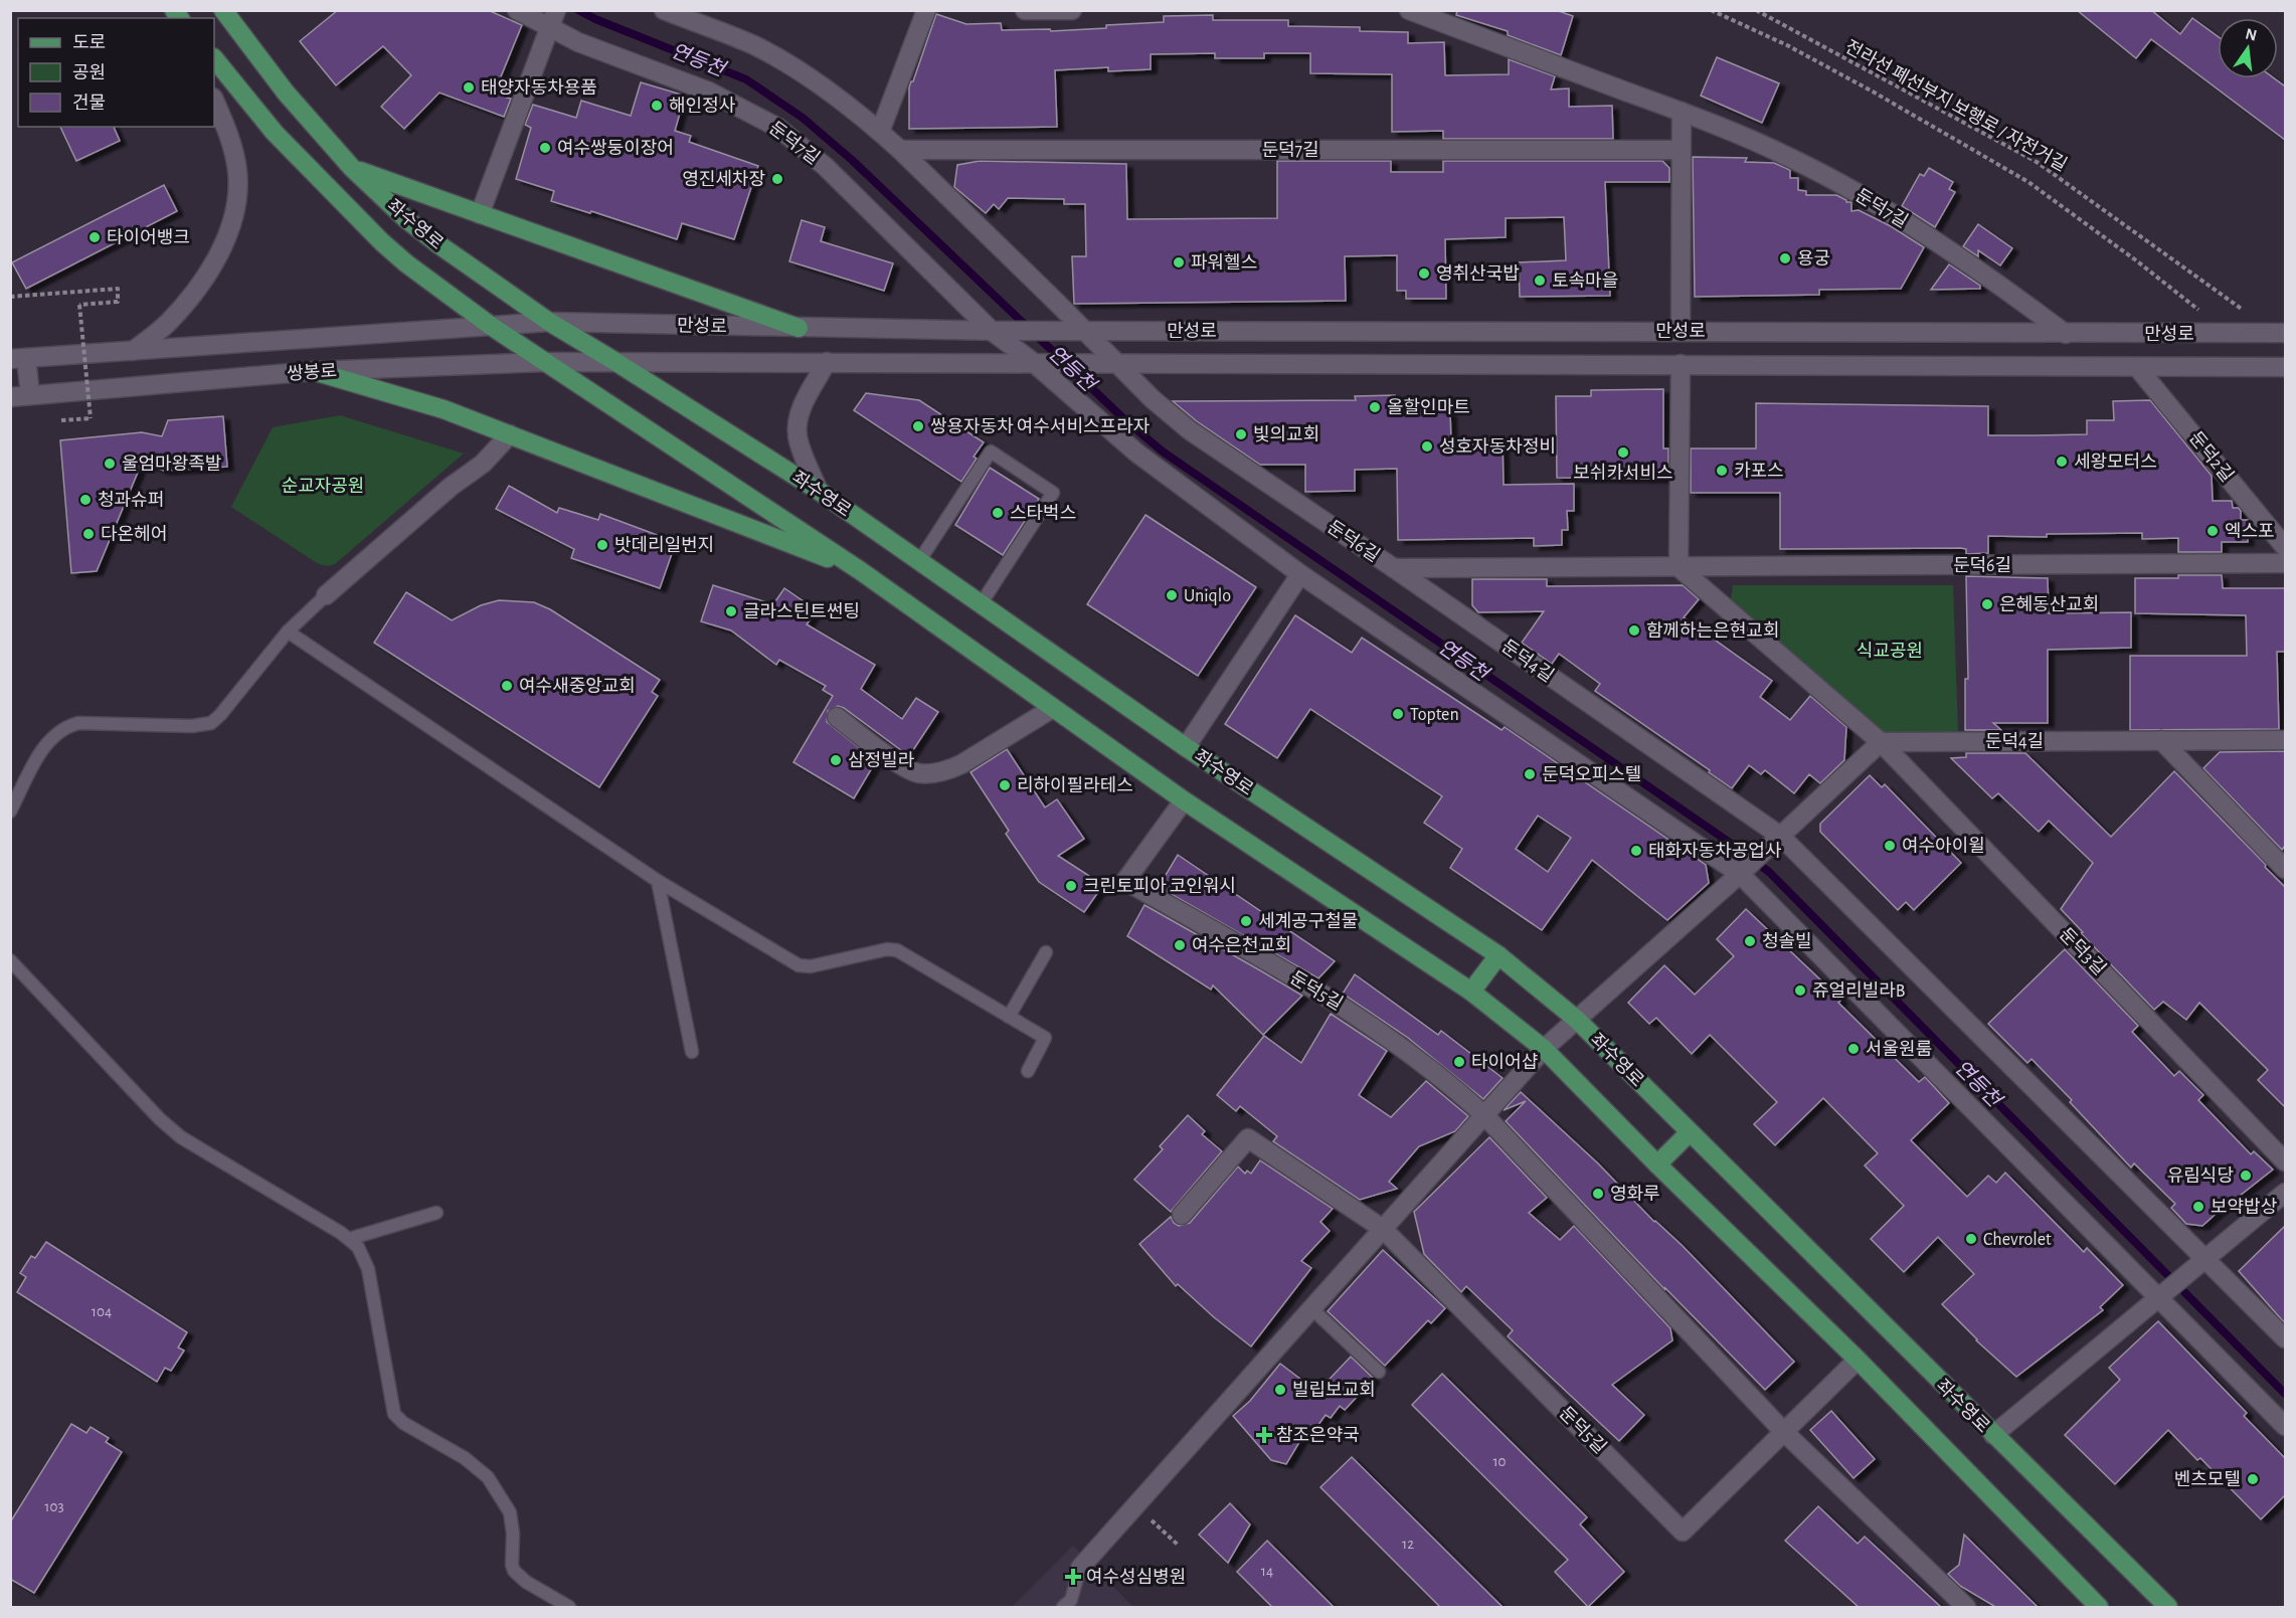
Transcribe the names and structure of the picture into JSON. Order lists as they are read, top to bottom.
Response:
{
  "streets": {
    "main road": ["좌수영로"],
    "street": [
      "둔덕7길",
      "만성로",
      "쌍봉로",
      "둔덕2길",
      "둔덕6길",
      "둔덕4길",
      "둔덕3길",
      "둔덕5길"
    ],
    "path": ["전라선 폐선부지 보행로 / 자전거길"]
  },
  "crossings": [
    ["둔덕7길", "만성로"],
    ["좌수영로", "만성로"],
    ["좌수영로", "쌍봉로"],
    ["좌수영로", "둔덕5길"],
    ["만성로", "쌍봉로"],
    ["만성로", "둔덕2길"],
    ["만성로", "둔덕6길"],
    ["둔덕6길", "둔덕4길"],
    ["둔덕4길", "둔덕3길"]
  ],
  "water": ["연등천"],
  "parks": ["순교자공원", "식교공원"],
  "places": {
    "other": [
      "태양자동차용품",
      "해인정사",
      "여수쌍둥이장어",
      "영진세차장",
      "타이어뱅크",
      "용궁",
      "파워헬스",
      "영취산국밥",
      "토속마을",
      "올할인마트",
      "쌍용자동차 여수서비스프라자",
      "빛의교회",
      "성호자동차정비",
      "보쉬카서비스",
      "세왕모터스",
      "울엄마왕족발",
      "카포스",
      "청과슈퍼",
      "스타벅스",
      "엑스포",
      "다온헤어",
      "밧데리일번지",
      "Uniqlo",
      "은혜동산교회",
      "글라스틴트썬팅",
      "함께하는은현교회",
      "여수새중앙교회",
      "Topten",
      "삼정빌라",
      "둔덕오피스텔",
      "리하이필라테스",
      "여수아이윌",
      "태화자동차공업사",
      "크린토피아 코인워시",
      "세계공구철물",
      "청솔빌",
      "여수은천교회",
      "쥬얼리빌라B",
      "서울원룸",
      "타이어샵",
      "유림식당",
      "영화루",
      "보약밥상",
      "Chevrolet",
      "빌립보교회",
      "벤츠모텔"
    ],
    "health": ["참조은약국", "여수성심병원"]
  },
  "house_numbers": [
    "104",
    "10",
    "103",
    "12",
    "14"
  ],
  "legend": ["도로", "공원", "건물"],
  "north": "top"
}
